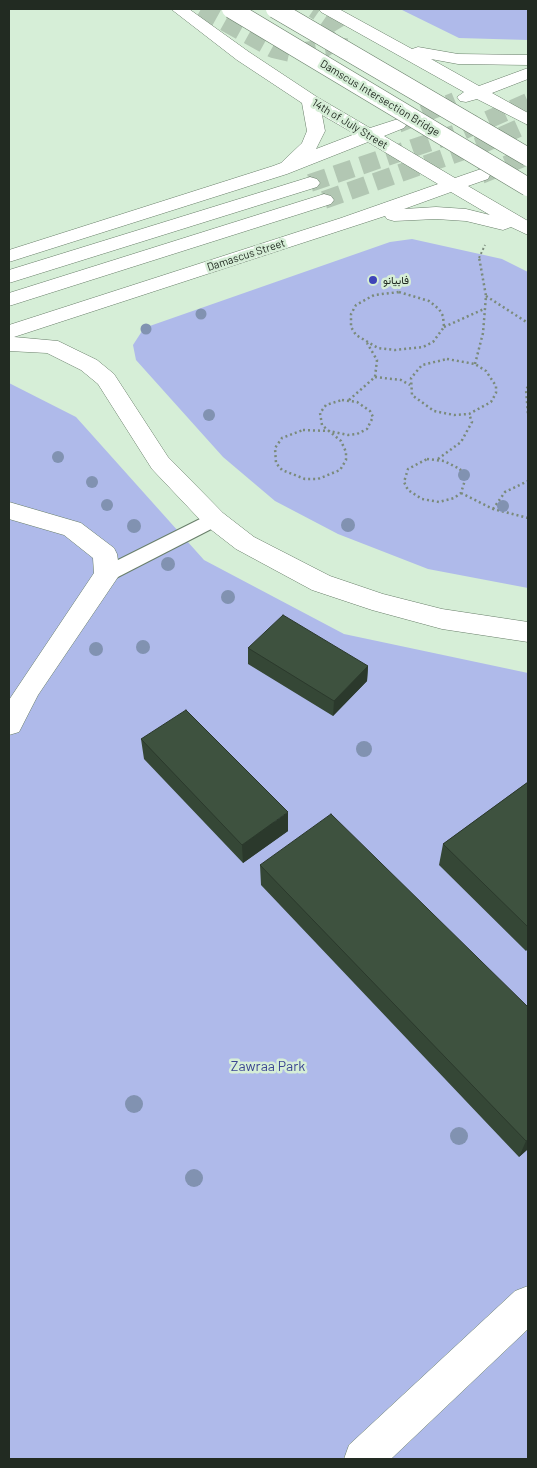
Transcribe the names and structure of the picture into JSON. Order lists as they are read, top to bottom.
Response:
{
  "streets": {
    "main road": ["Damscus Intersection Bridge", "14th of July Street", "Damascus Street"]
  },
  "crossings": [
    ["14th of July Street", "Damascus Street"]
  ],
  "parks": ["Zawraa Park"],
  "places": ["فابيانو"]
}
